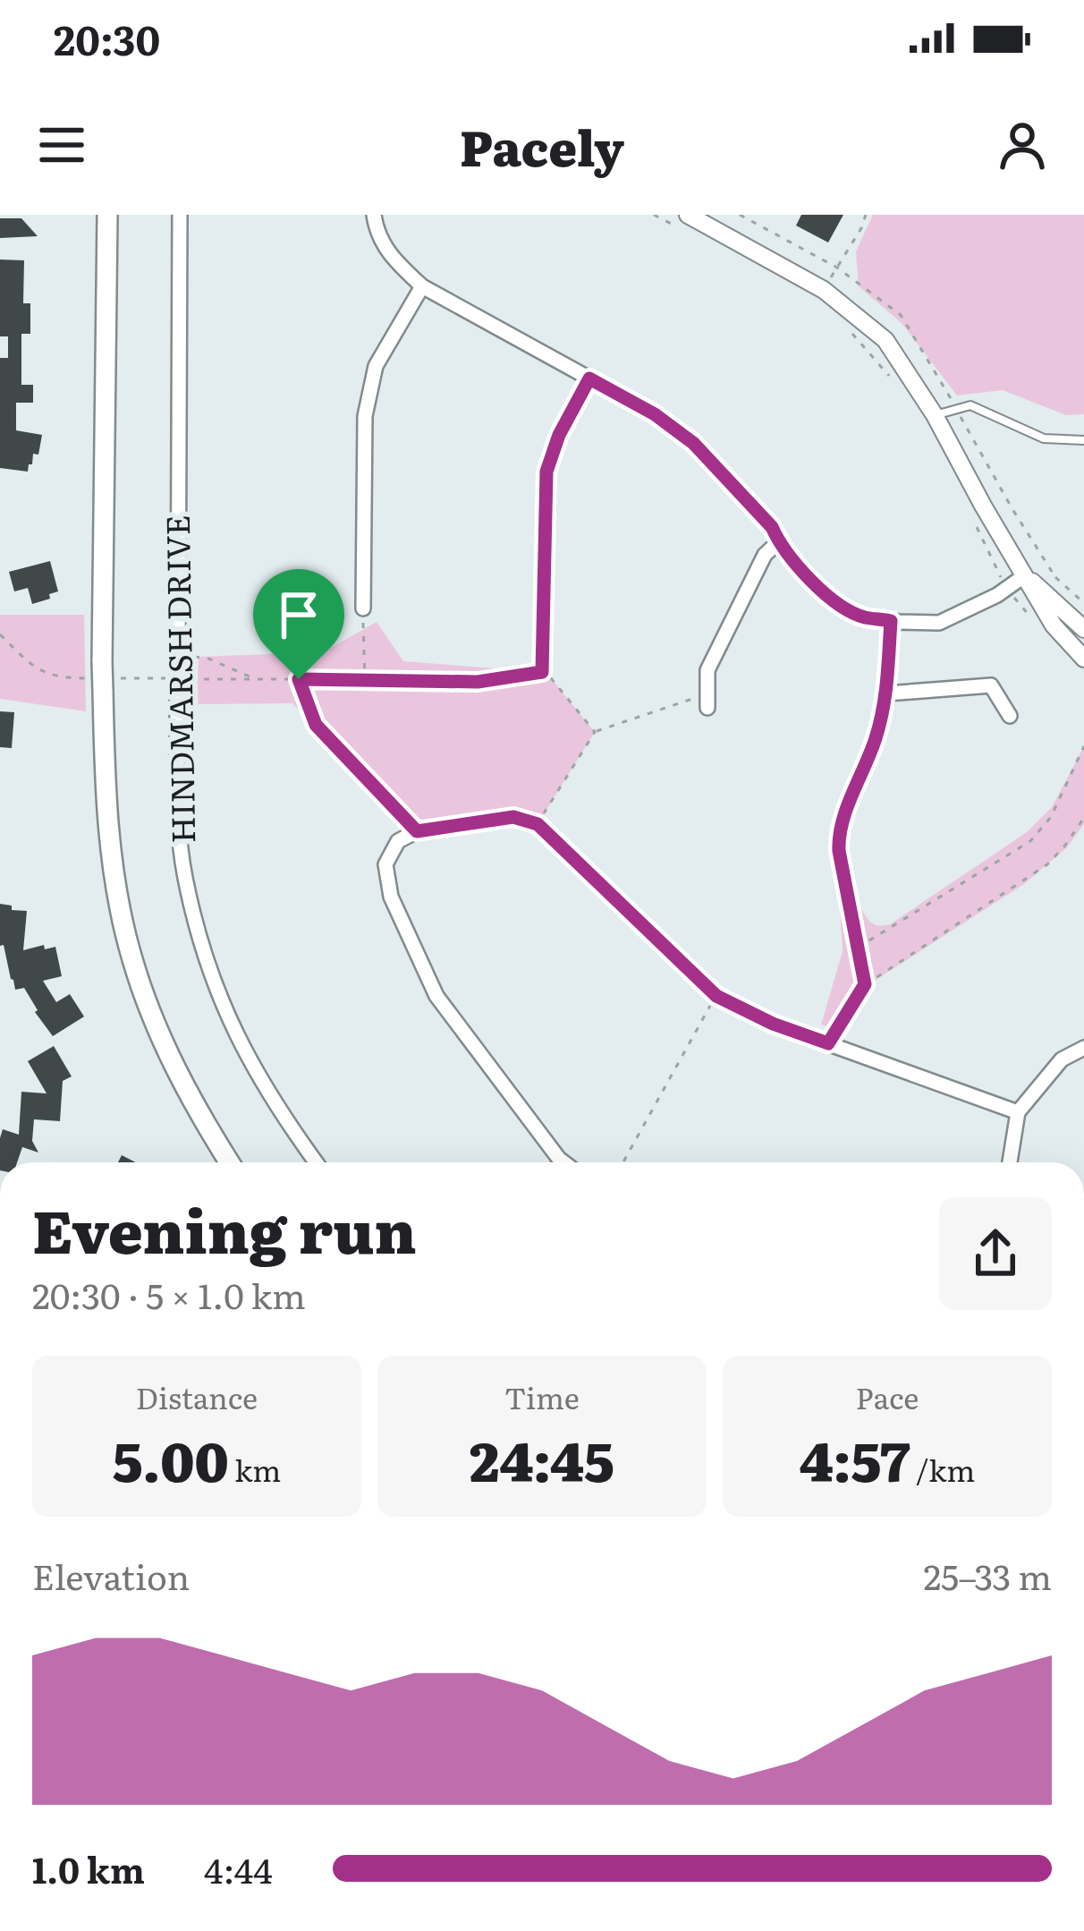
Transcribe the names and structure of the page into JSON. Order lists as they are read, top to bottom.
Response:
{
  "streets": {
    "street": ["HINDMARSH DRIVE"]
  },
  "page": {
    "status": "20:30",
    "header": "Pacely",
    "heading": ["Evening run", "20:30 · 5 × 1.0 km"],
    "stats": [
      ["Distance", "5.00 km"],
      ["Time", "24:45"],
      ["Pace", "4:57 /km"]
    ],
    "chart": ["Elevation", "25–33 m"],
    "list": [
      {
        "name": "1.0 km",
        "note": "4:44"
      }
    ]
  }
}
